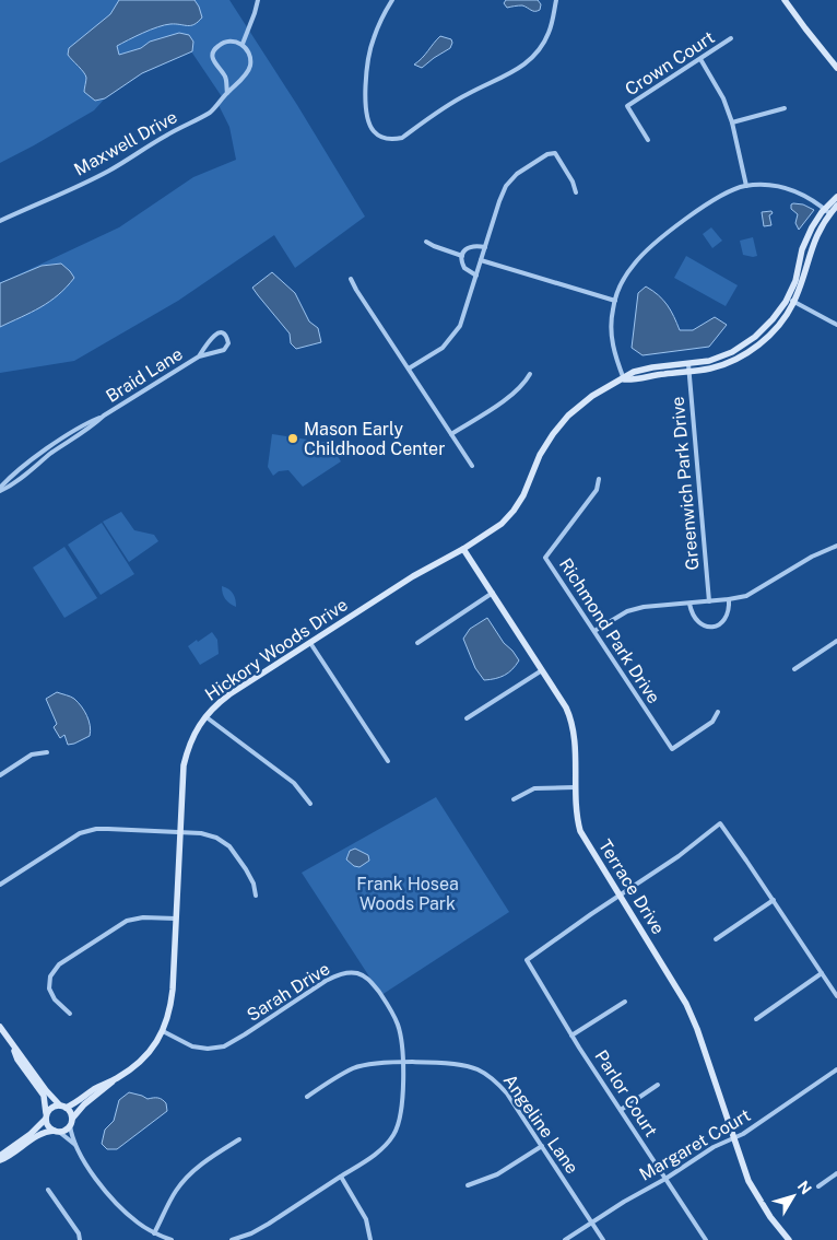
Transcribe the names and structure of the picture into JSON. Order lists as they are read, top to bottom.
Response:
{
  "streets": {
    "street": [
      "Crown Court",
      "Maxwell Drive",
      "Braid Lane",
      "Greenwich Park Drive",
      "Richmond Park Drive",
      "Hickory Woods Drive",
      "Terrace Drive",
      "Sarah Drive",
      "Parlor Court",
      "Angeline Lane",
      "Margaret Court"
    ]
  },
  "crossings": [
    ["Greenwich Park Drive", "Hickory Woods Drive"],
    ["Hickory Woods Drive", "Terrace Drive"],
    ["Hickory Woods Drive", "Sarah Drive"],
    ["Terrace Drive", "Parlor Court"],
    ["Terrace Drive", "Margaret Court"],
    ["Sarah Drive", "Angeline Lane"],
    ["Parlor Court", "Margaret Court"],
    ["Angeline Lane", "Margaret Court"]
  ],
  "parks": ["Frank Hosea Woods Park"],
  "places": ["Mason Early Childhood Center"],
  "north": "top right"
}
